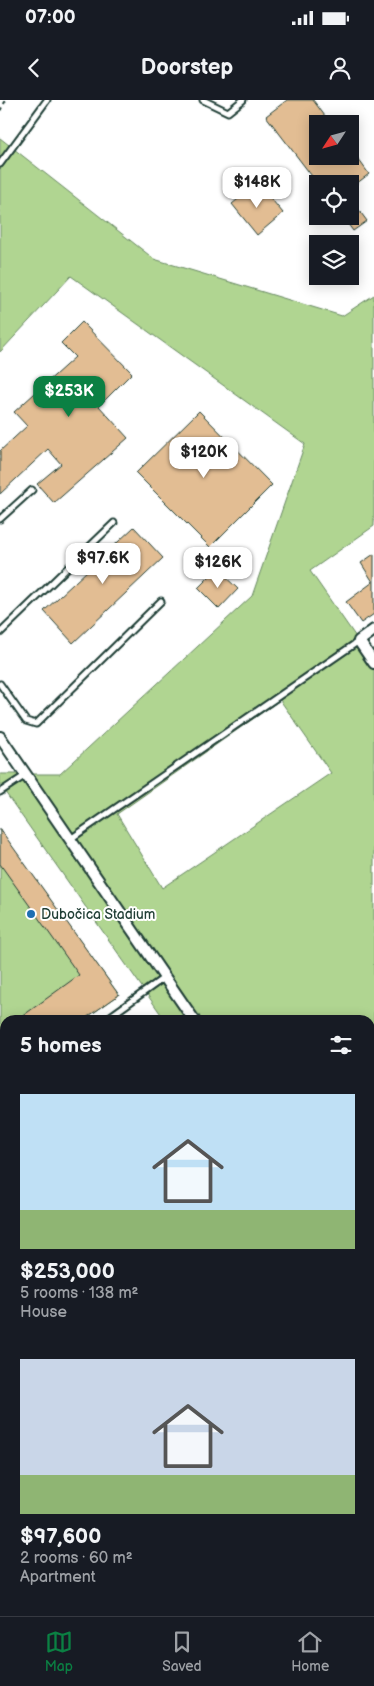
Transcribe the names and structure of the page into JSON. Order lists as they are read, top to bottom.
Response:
{
  "places": ["Dubočica Stadium"],
  "north": "bottom left",
  "page": {
    "status": "07:00",
    "header": "Doorstep",
    "price": [
      "$148K",
      "$253K",
      "$120K",
      "$97.6K",
      "$126K"
    ],
    "heading": "5 homes",
    "list": [
      {
        "name": "$253,000",
        "note": "5 rooms · 138 m² · House"
      },
      {
        "name": "$97,600",
        "note": "2 rooms · 60 m² · Apartment"
      }
    ],
    "tabs": ["Map", "Saved", "Home"]
  }
}
